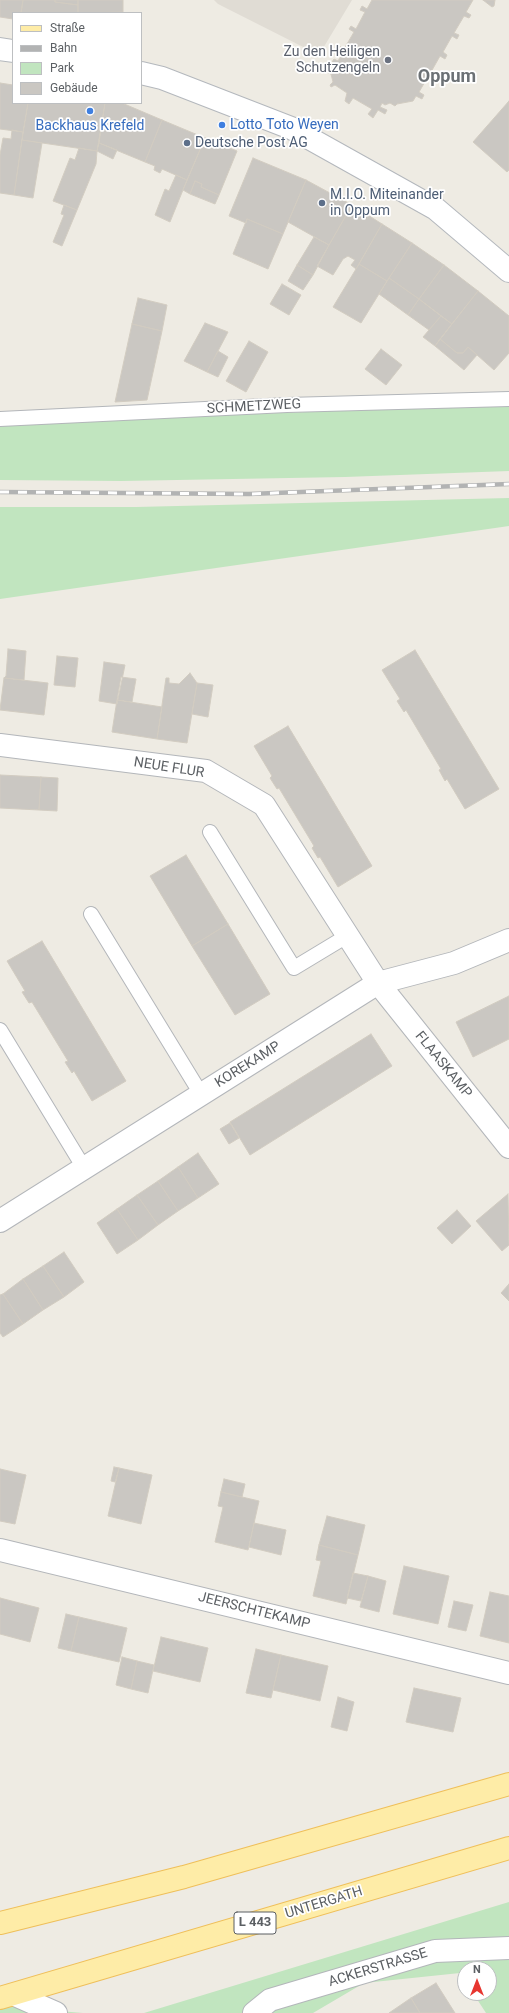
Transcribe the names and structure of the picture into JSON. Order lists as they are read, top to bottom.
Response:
{
  "streets": {
    "main road": ["UNTERGATH", "L 443"],
    "street": [
      "NEUE FLUR",
      "KOREKAMP",
      "FLAASKAMP",
      "JEERSCHTEKAMP",
      "ACKERSTRASSE"
    ],
    "lane": ["SCHMETZWEG"]
  },
  "crossings": [
    ["NEUE FLUR", "KOREKAMP"],
    ["NEUE FLUR", "FLAASKAMP"],
    ["KOREKAMP", "FLAASKAMP"]
  ],
  "districts": ["Oppum"],
  "places": [
    "Zu den Heiligen Schutzengeln",
    "Backhaus Krefeld",
    "Lotto Toto Weyen",
    "Deutsche Post AG",
    "M.I.O. Miteinander in Oppum"
  ],
  "legend": [
    "Straße",
    "Bahn",
    "Park",
    "Gebäude"
  ],
  "north": "top"
}
